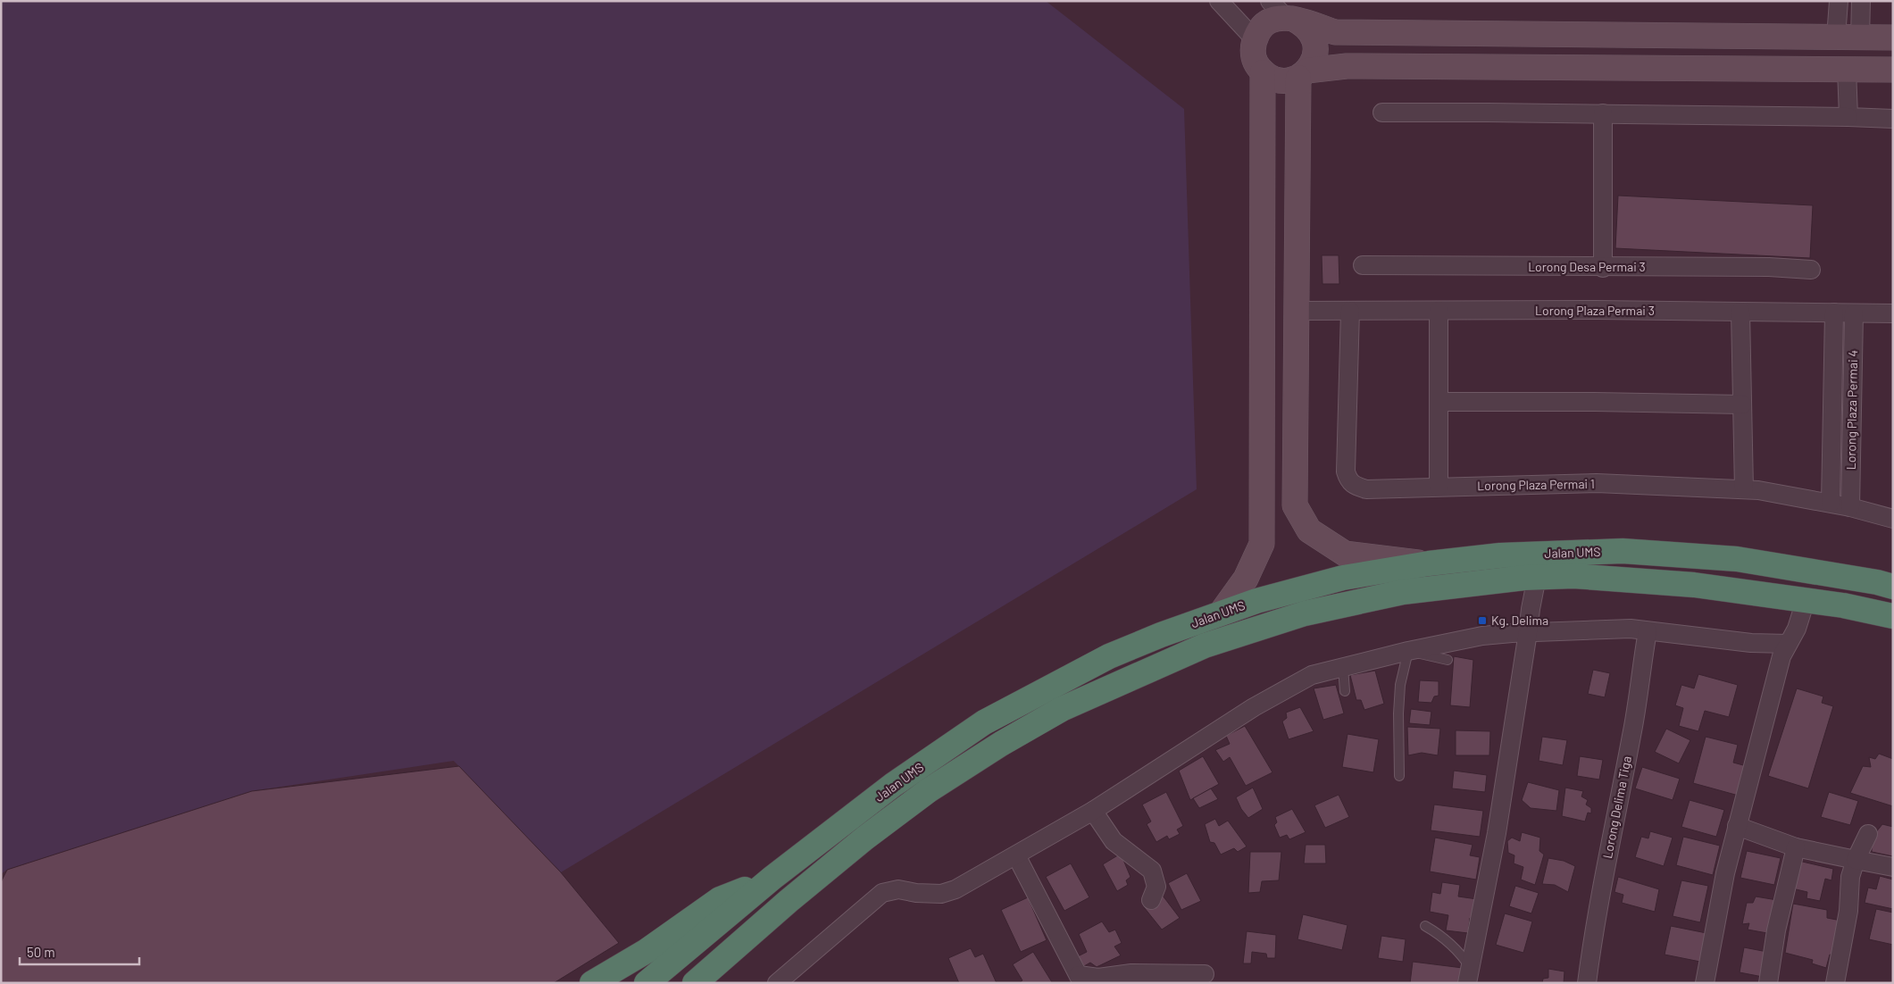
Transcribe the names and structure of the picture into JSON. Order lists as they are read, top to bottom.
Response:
{
  "streets": {
    "highway": ["Jalan UMS"],
    "street": [
      "Lorong Desa Permai 3",
      "Lorong Plaza Permai 3",
      "Lorong Plaza Permai 4",
      "Lorong Plaza Permai 1",
      "Lorong Delima Tiga"
    ]
  },
  "crossings": [
    ["Lorong Plaza Permai 3", "Lorong Plaza Permai 4"],
    ["Lorong Plaza Permai 3", "Lorong Plaza Permai 1"],
    ["Lorong Plaza Permai 4", "Lorong Plaza Permai 1"]
  ],
  "places": {
    "transit": ["Kg. Delima"]
  },
  "scale_bar": "50 m"
}
